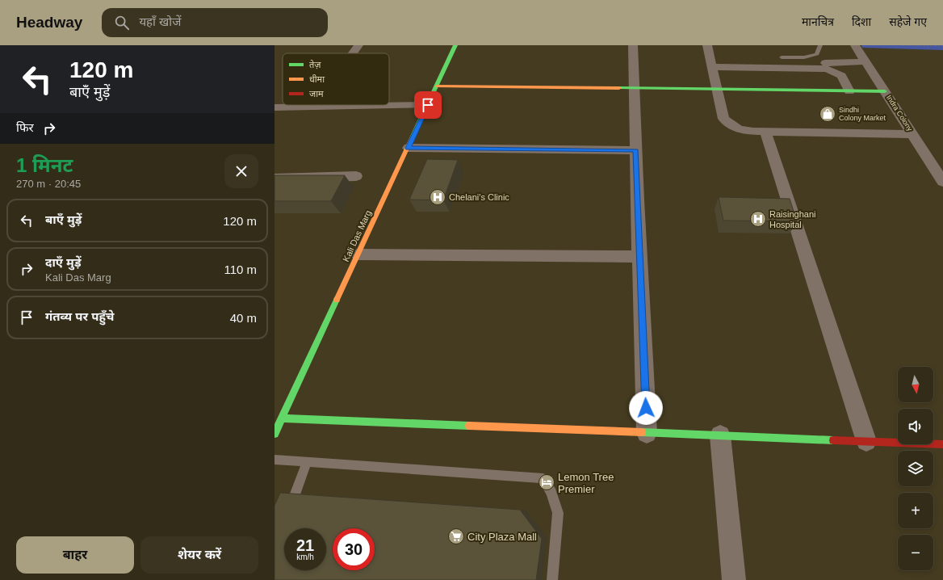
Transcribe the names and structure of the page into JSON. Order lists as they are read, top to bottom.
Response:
{
  "streets": {
    "street": ["Indra Colony", "Kali Das Marg"]
  },
  "places": {
    "shop": ["Sindhi Colony Market"],
    "hospital": ["Chelani's Clinic", "Raisinghani Hospital"],
    "hotel": ["Lemon Tree Premier"],
    "supermarket": ["City Plaza Mall"]
  },
  "legend": ["तेज़", "धीमा", "जाम"],
  "north": "bottom",
  "page": {
    "header": "Headway",
    "search": "यहाँ खोजें",
    "nav": ["मानचित्र", "दिशा", "सहेजे गए"],
    "turn": ["120 m", "बाएँ मुड़ें"],
    "then": "फिर",
    "heading": ["1 मिनट", "270 m · 20:45"],
    "list": [
      {
        "name": "बाएँ मुड़ें",
        "value": "120 m"
      },
      {
        "name": "दाएँ मुड़ें",
        "note": "Kali Das Marg",
        "value": "110 m"
      },
      {
        "name": "गंतव्य पर पहुँचे",
        "value": "40 m"
      }
    ],
    "map_buttons": ["+", "−"],
    "speed": "21 km/h",
    "limit": "30",
    "buttons": ["बाहर", "शेयर करें"]
  }
}
